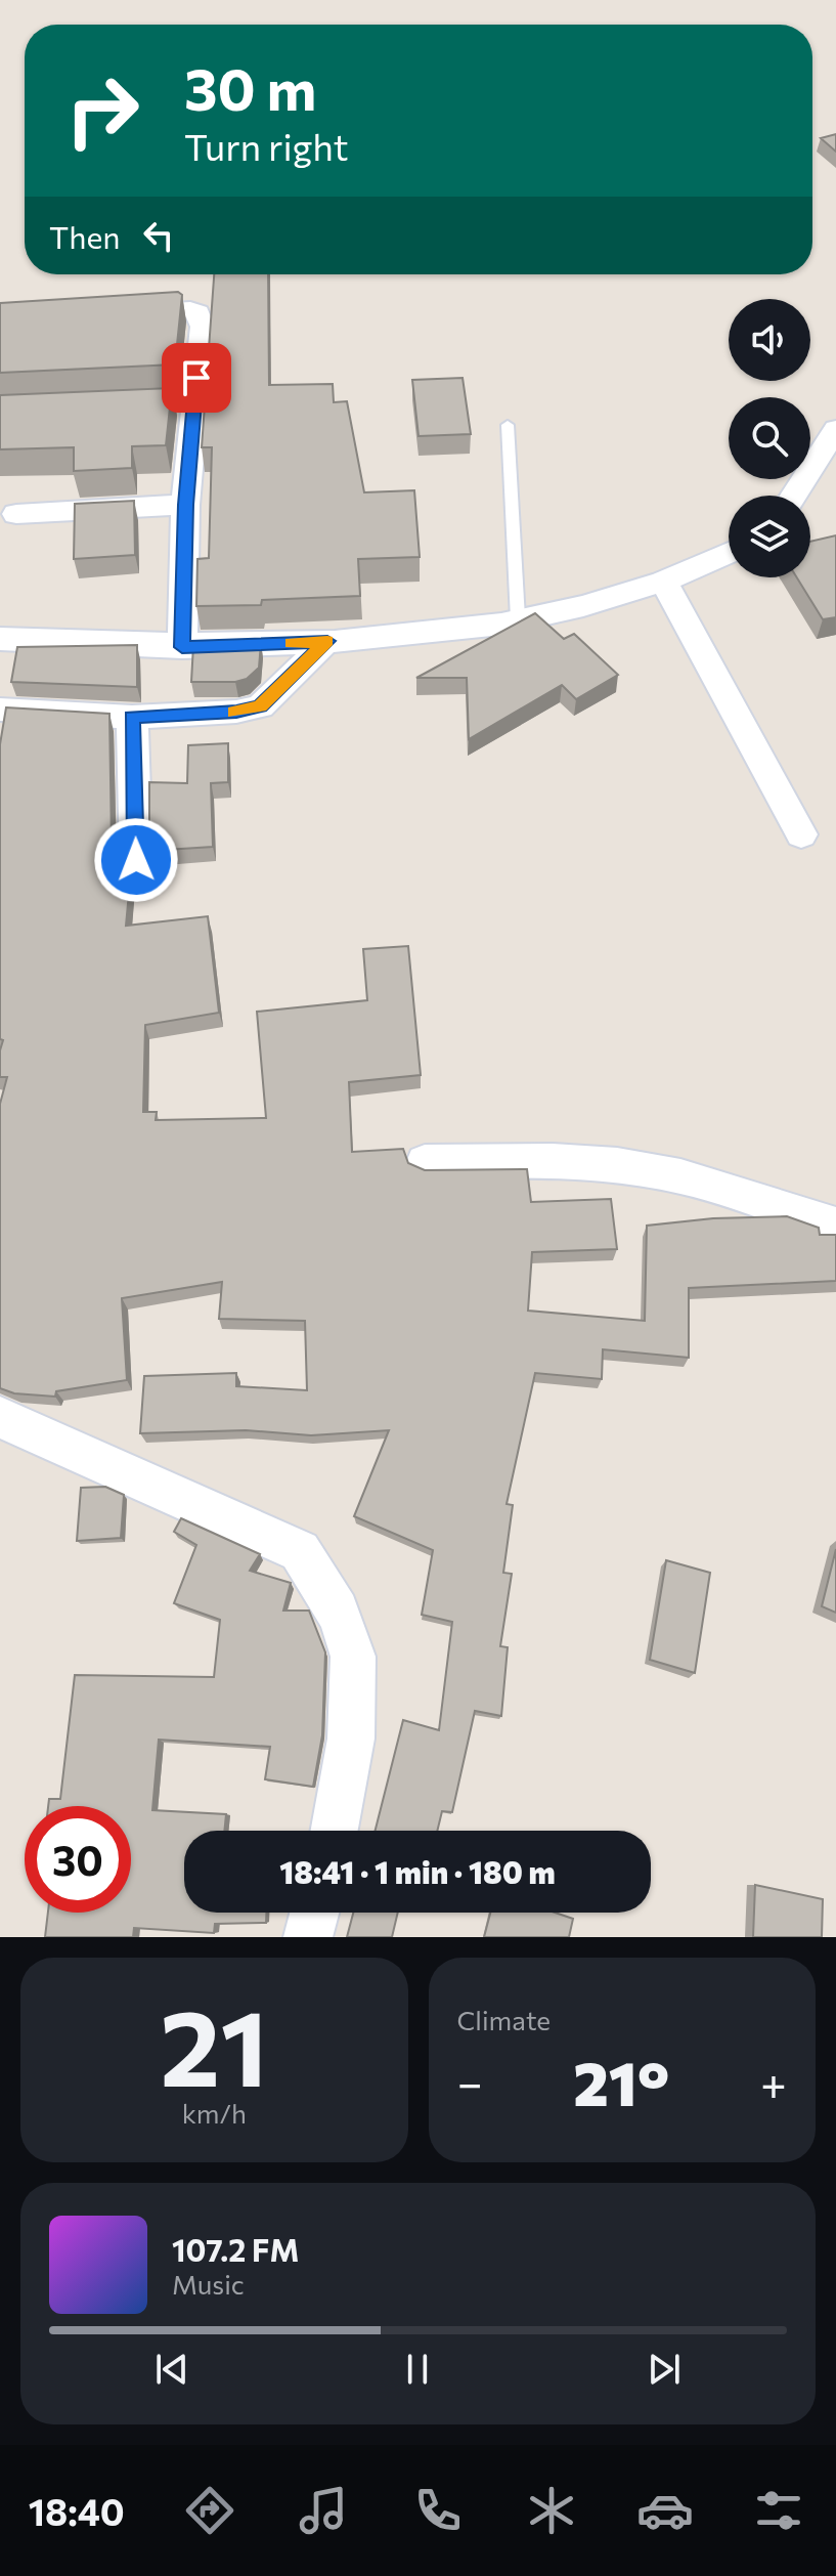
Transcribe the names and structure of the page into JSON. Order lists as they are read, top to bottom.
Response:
{
  "page": {
    "turn": ["30 m", "Turn right"],
    "then": "Then",
    "limit": "30",
    "trip": "18:41 · 1 min · 180 m",
    "tile": [
      ["21", "km/h"],
      "Climate"
    ],
    "heat": ["−", "21°", "+"],
    "song": ["107.2 FM", "Music"],
    "tabs": "18:40"
  }
}
